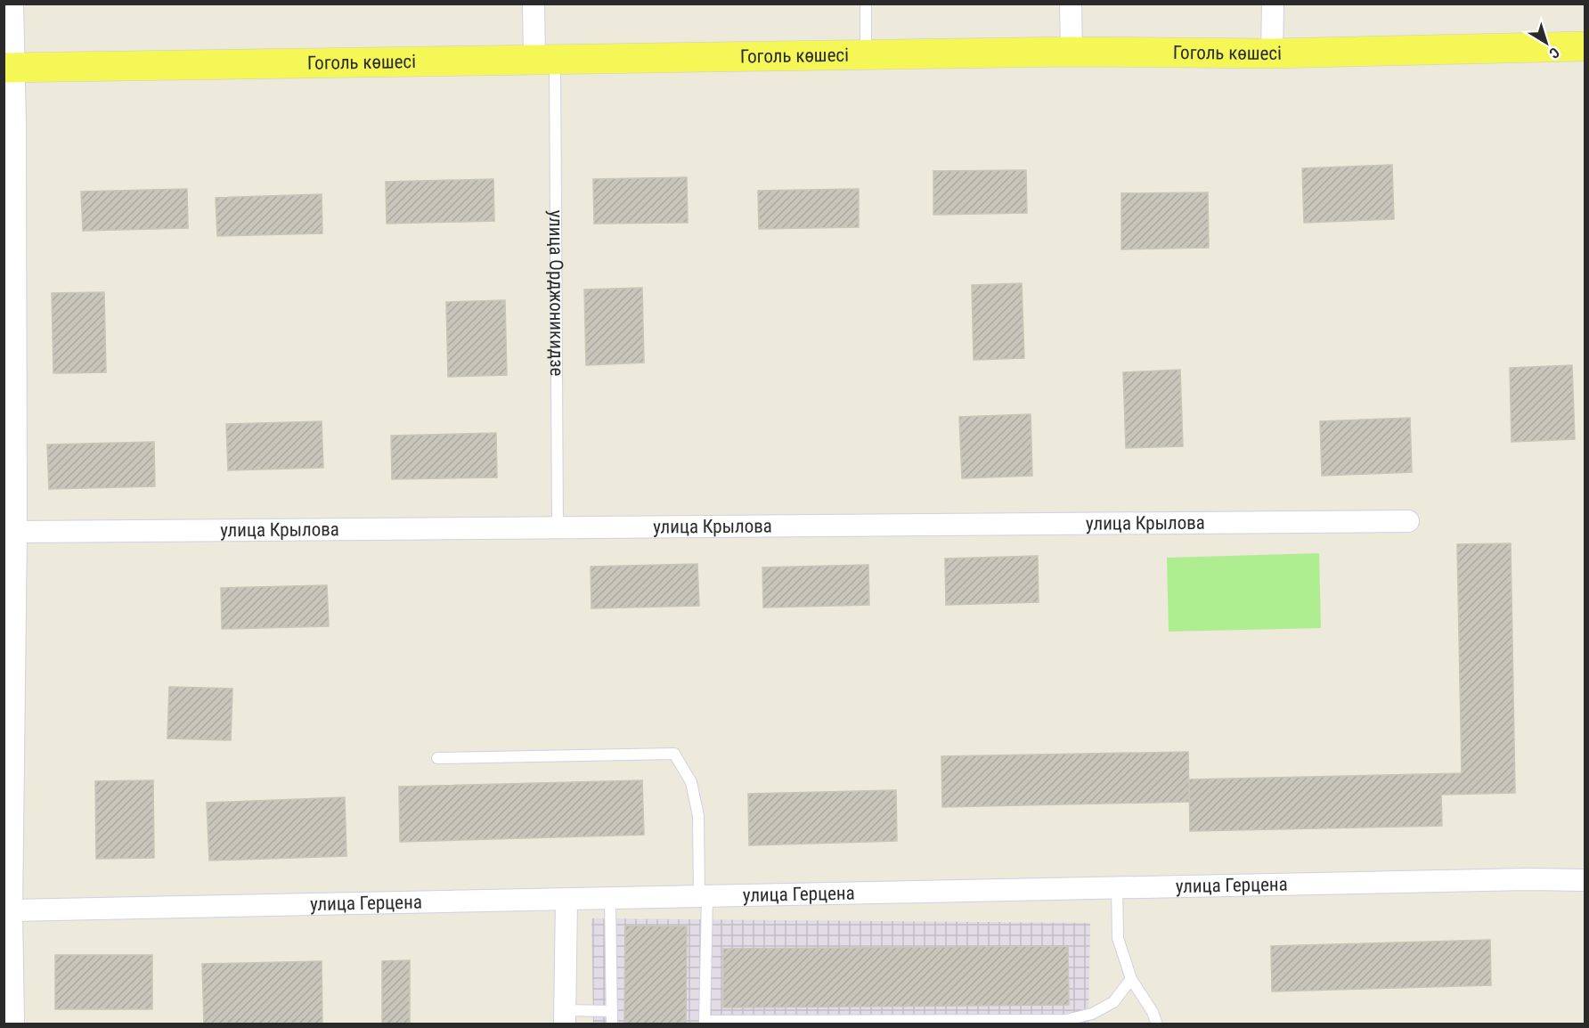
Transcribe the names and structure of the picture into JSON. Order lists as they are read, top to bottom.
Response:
{
  "streets": {
    "main road": ["Гоголь көшесі"],
    "street": ["улица Орджоникидзе", "улица Крылова", "улица Герцена"]
  },
  "crossings": [
    ["Гоголь көшесі", "улица Орджоникидзе"],
    ["улица Орджоникидзе", "улица Крылова"]
  ],
  "north": "bottom right"
}
